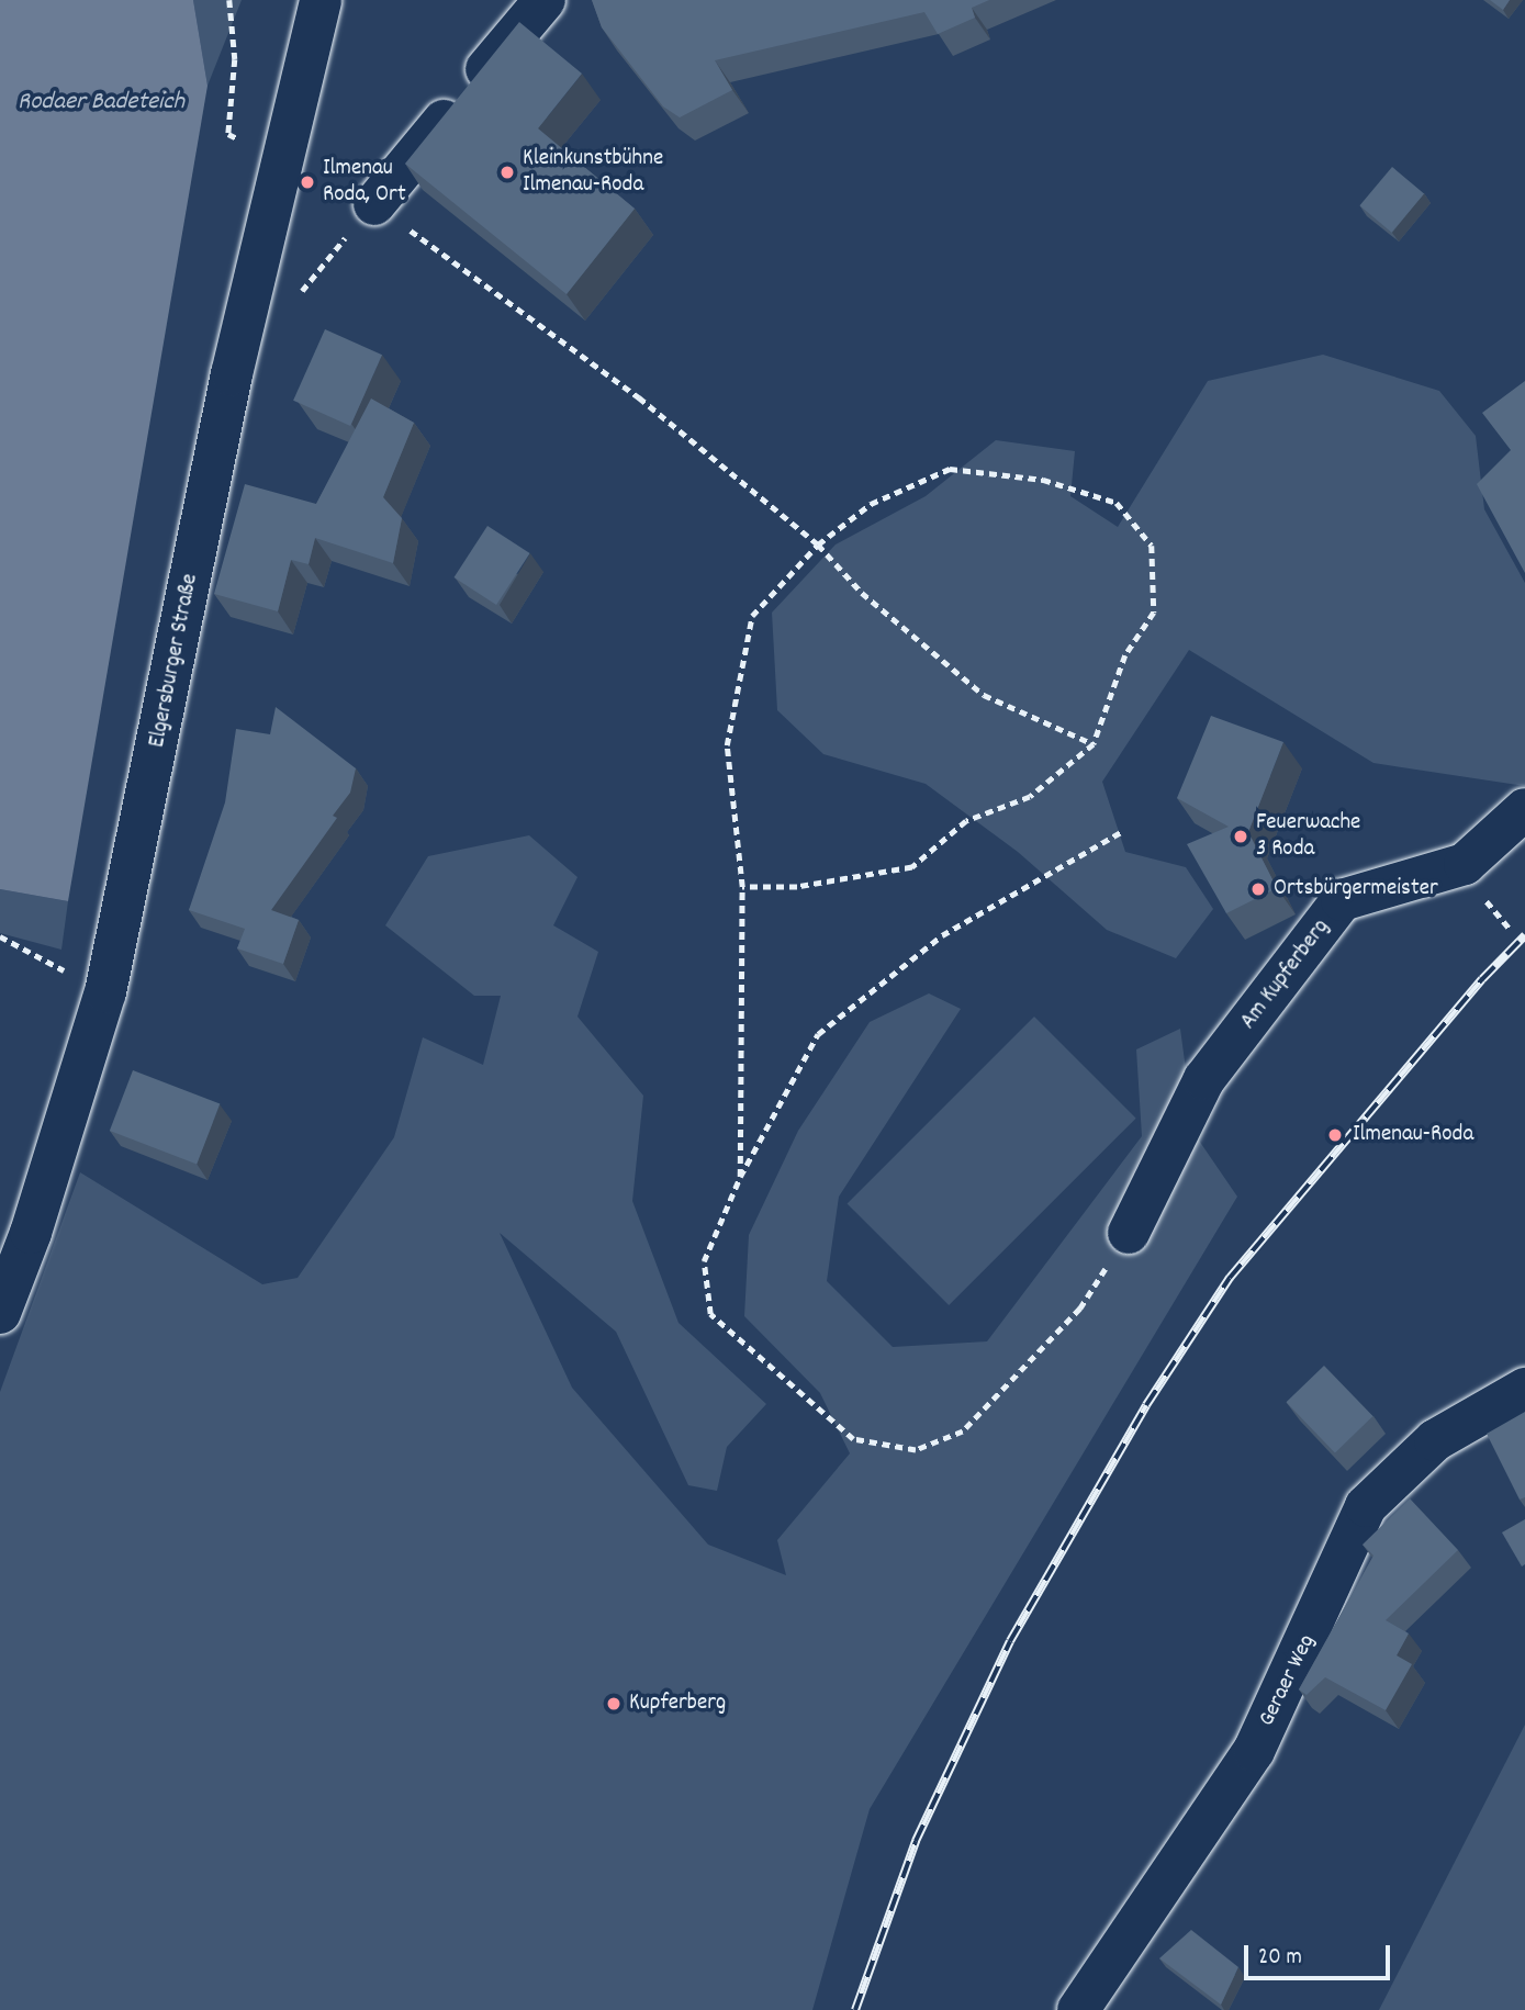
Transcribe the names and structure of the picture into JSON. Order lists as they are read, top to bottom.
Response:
{
  "streets": {
    "street": ["Elgersburger Straße", "Am Kupferberg", "Geraer Weg"]
  },
  "water": ["Rodaer Badeteich"],
  "places": [
    "Kleinkunstbühne Ilmenau-Roda",
    "Ilmenau Roda, Ort",
    "Feuerwache 3 Roda",
    "Ortsbürgermeister",
    "Ilmenau-Roda",
    "Kupferberg"
  ],
  "scale_bar": "20 m"
}
